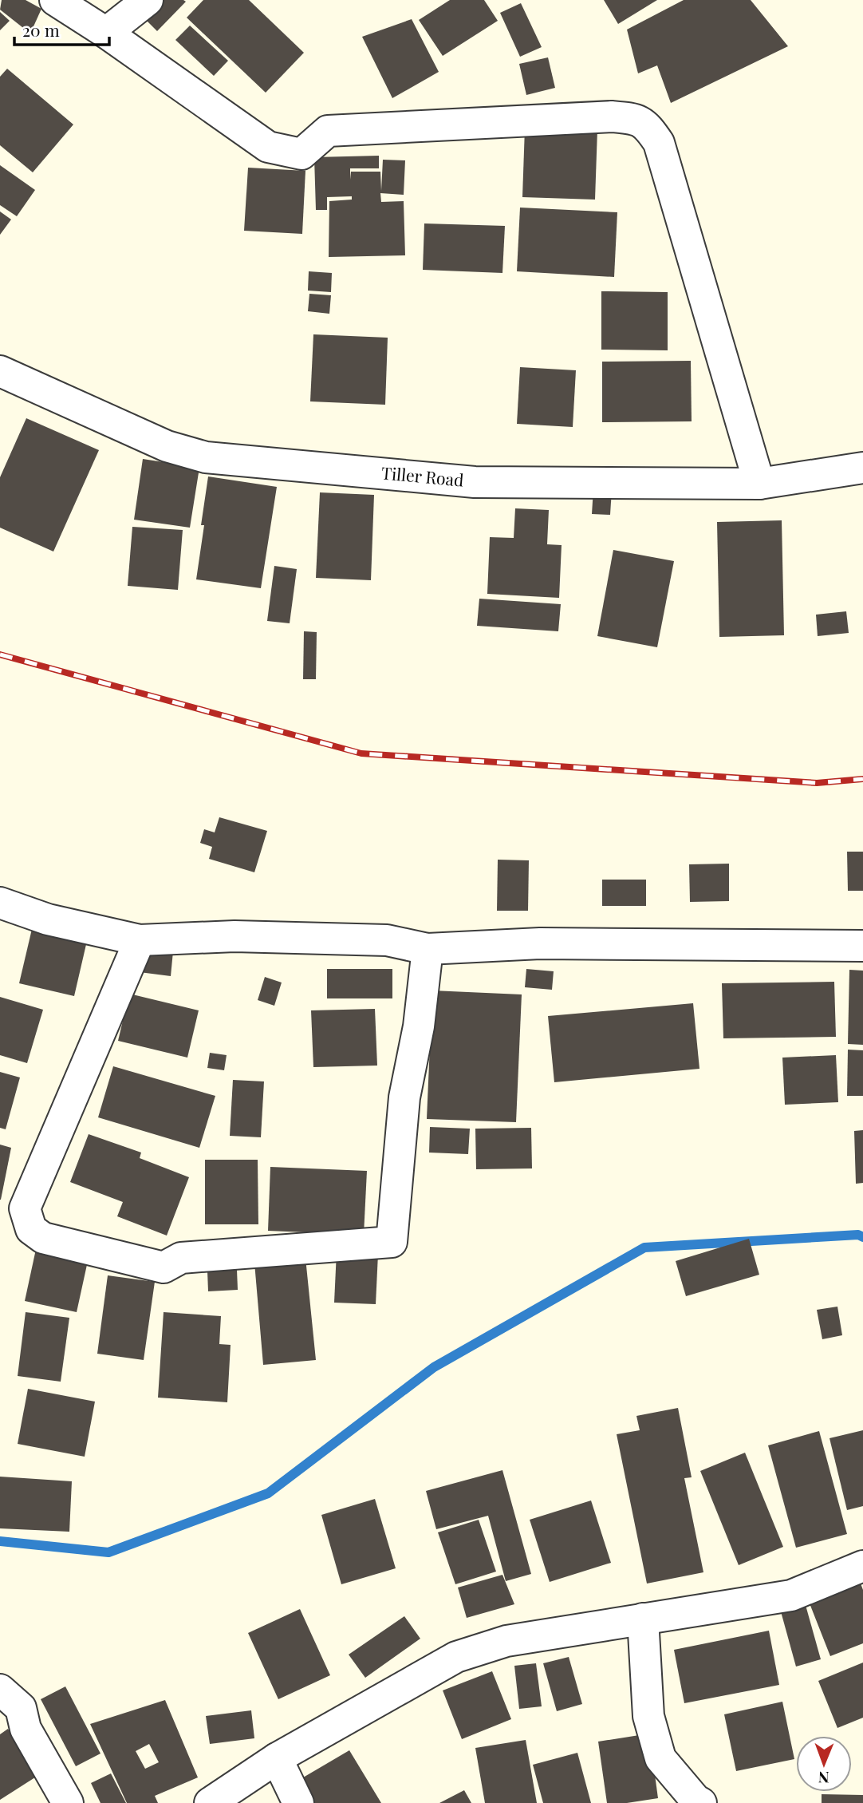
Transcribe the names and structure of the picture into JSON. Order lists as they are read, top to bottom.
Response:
{
  "streets": {
    "street": ["Tiller Road"]
  },
  "scale_bar": "20 m",
  "north": "bottom"
}
